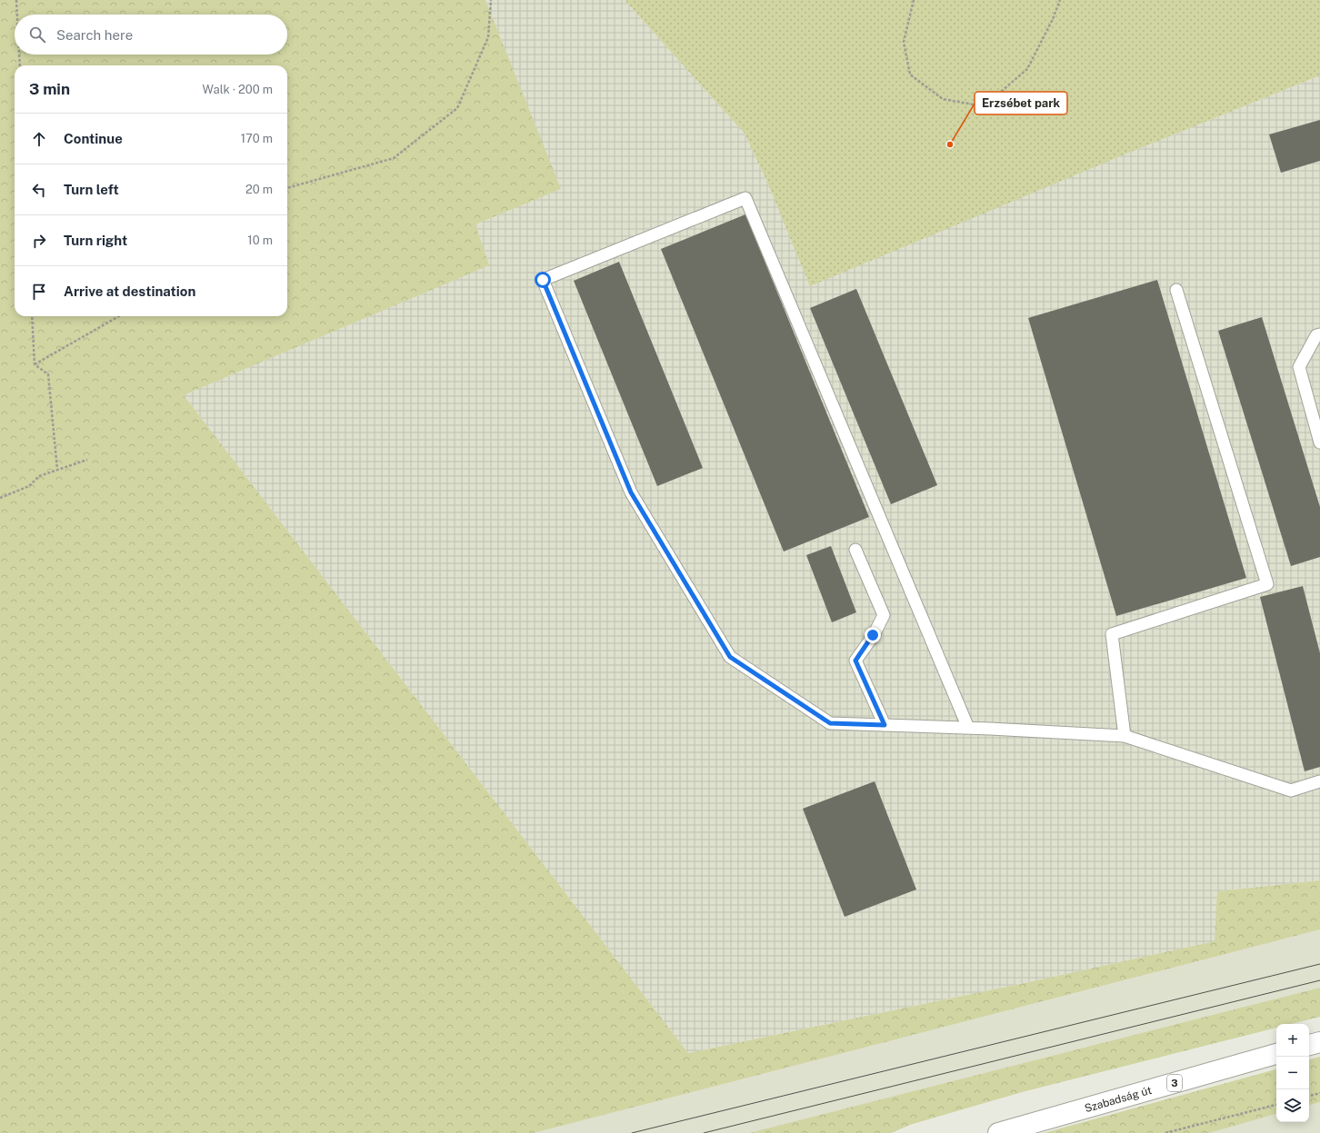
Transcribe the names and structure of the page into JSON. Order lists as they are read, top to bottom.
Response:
{
  "streets": {
    "main road": ["3", "Szabadság út"]
  },
  "places": ["Erzsébet park"],
  "page": {
    "search": "Search here",
    "heading": ["3 min", "Walk · 200 m"],
    "list": [
      ["Continue", "170 m"],
      ["Turn left", "20 m"],
      ["Turn right", "10 m"],
      "Arrive at destination"
    ],
    "map_buttons": ["+", "−"]
  }
}
